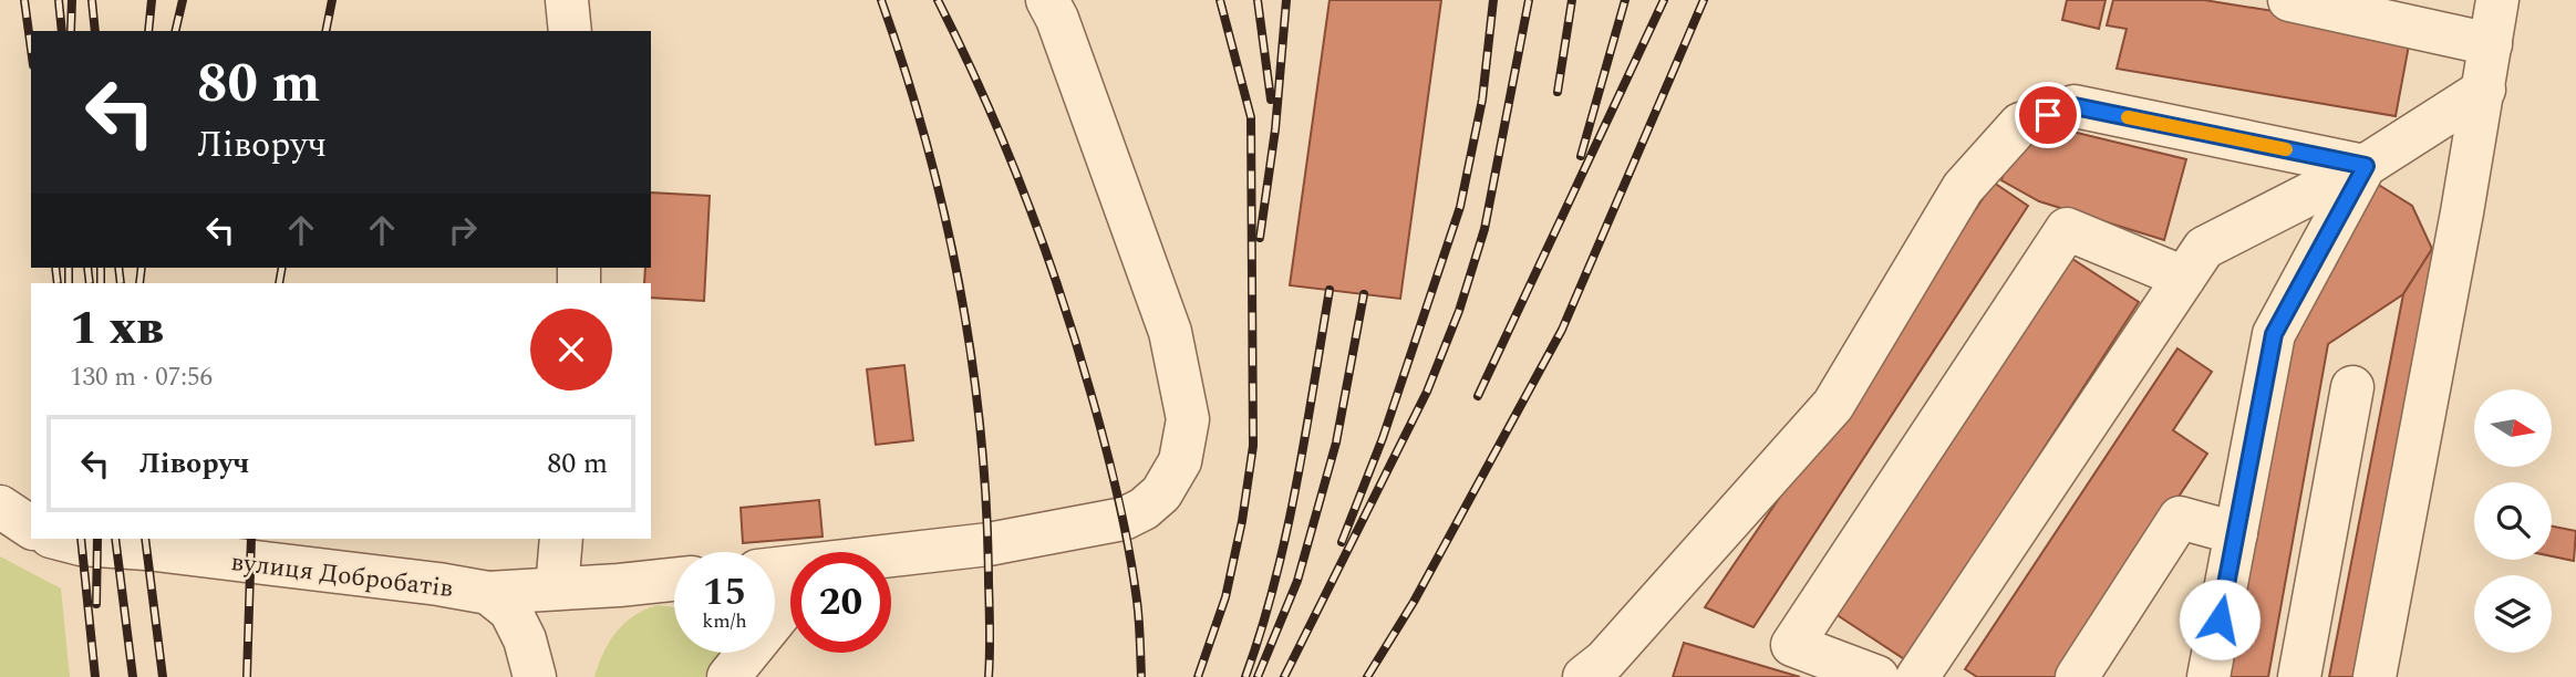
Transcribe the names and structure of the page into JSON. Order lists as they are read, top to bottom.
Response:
{
  "streets": {
    "street": ["вулиця Добробатів"]
  },
  "north": "right",
  "page": {
    "turn": ["80 m", "Ліворуч"],
    "heading": ["1 хв", "130 m · 07:56"],
    "list": [
      {
        "name": "Ліворуч",
        "value": "80 m"
      }
    ],
    "speed": "15 km/h",
    "limit": "20"
  }
}
